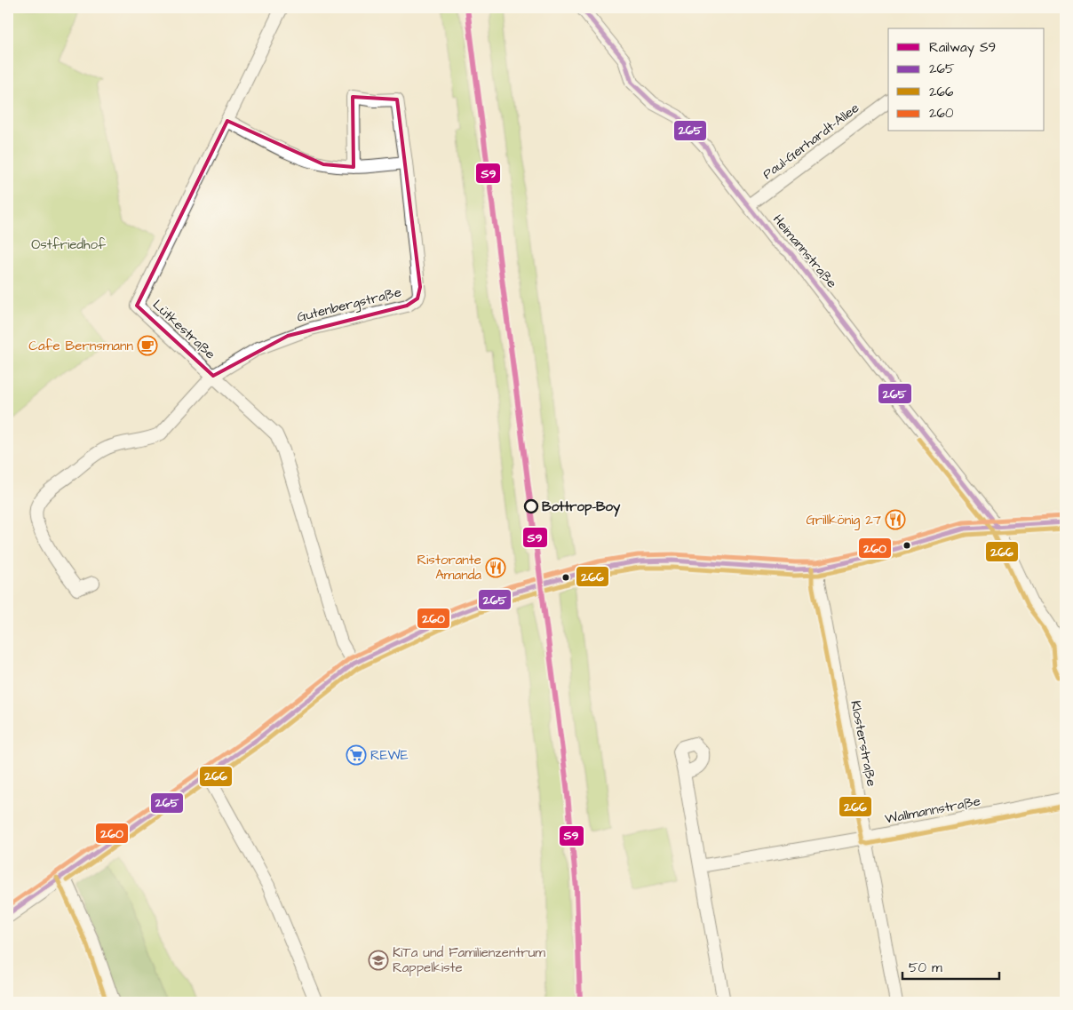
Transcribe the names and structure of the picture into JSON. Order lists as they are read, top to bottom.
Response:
{
  "streets": {
    "street": [
      "Paul-Gerhardt-Allee",
      "Heimannstraße",
      "Gutenbergstraße",
      "Lütkestraße",
      "Klosterstraße",
      "Wallmannstraße"
    ]
  },
  "crossings": [
    ["Paul-Gerhardt-Allee", "Heimannstraße"],
    ["Gutenbergstraße", "Lütkestraße"],
    ["Klosterstraße", "Wallmannstraße"]
  ],
  "parks": ["Ostfriedhof"],
  "places": {
    "cafe": ["Cafe Bernsmann"],
    "other": ["Bottrop-Boy"],
    "restaurant": ["Grillkönig 27", "Ristorante Amanda"],
    "supermarket": ["REWE"],
    "school or university": ["KiTa und Familienzentrum Rappelkiste"]
  },
  "lines": [
    "rail line S9",
    "transit line 265",
    "transit line 266",
    "transit line 260"
  ],
  "legend": [
    "Railway S9",
    "265",
    "266",
    "260"
  ],
  "scale_bar": "50 m"
}
